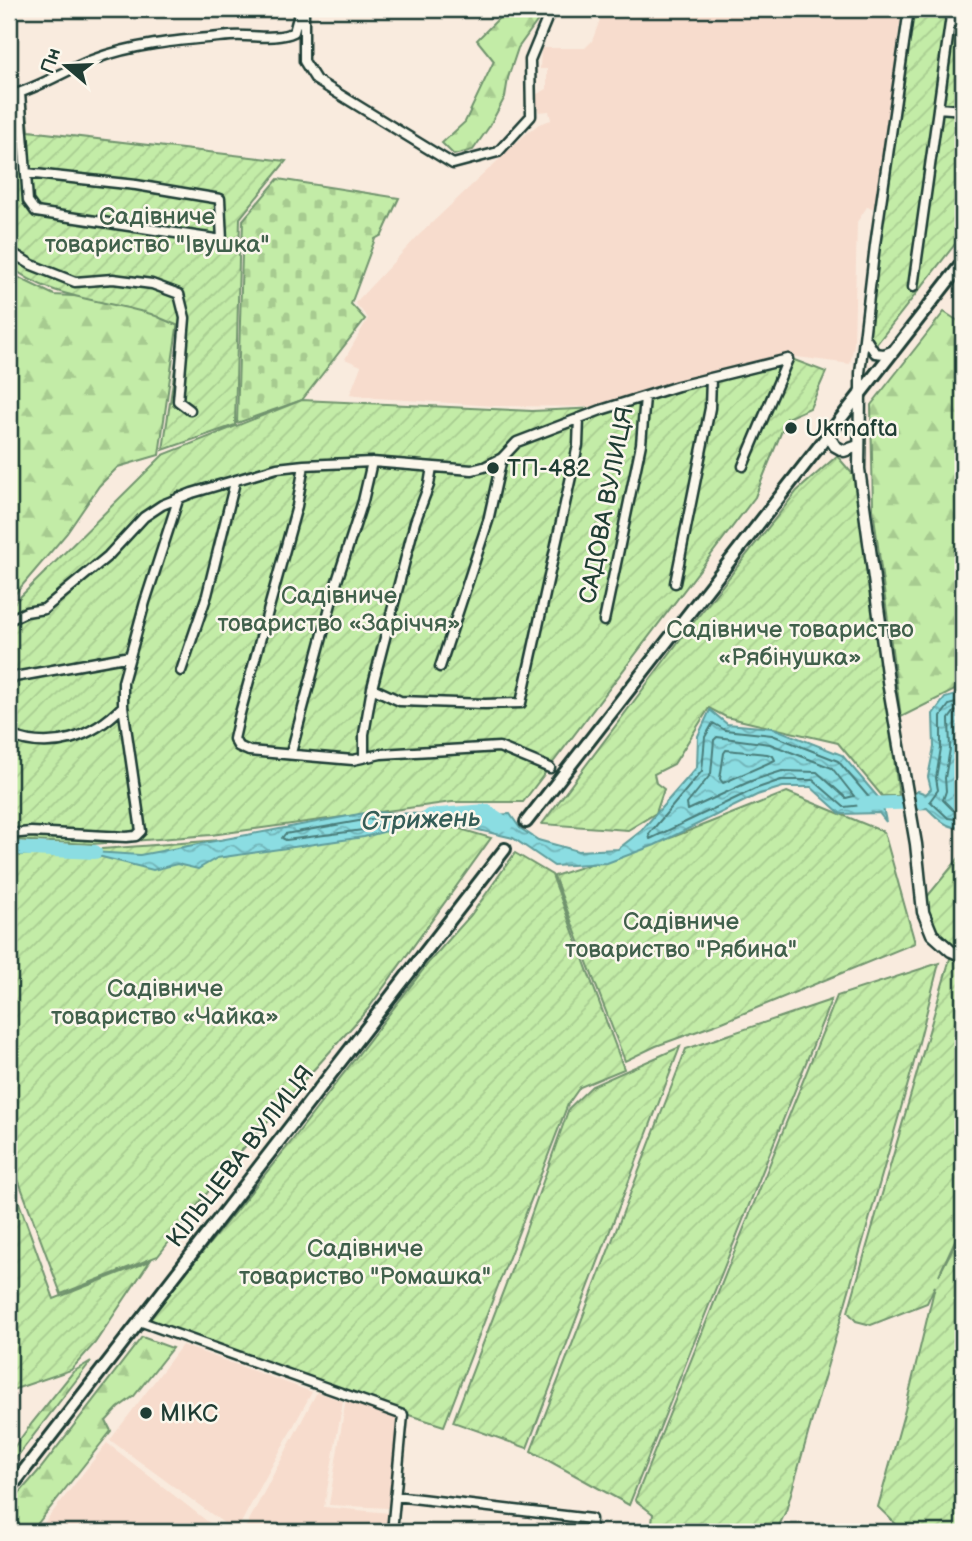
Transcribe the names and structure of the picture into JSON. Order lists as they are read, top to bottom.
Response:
{
  "streets": {
    "main road": ["КІЛЬЦЕВА ВУЛИЦЯ"],
    "street": ["САДОВА ВУЛИЦЯ"]
  },
  "water": ["Стрижень"],
  "parks": [
    "Садівниче товариство \"Івушка\"",
    "Садівниче товариство «Заріччя»",
    "Садівниче товариство «Рябінушка»",
    "Садівниче товариство \"Рябина\"",
    "Садівниче товариство «Чайка»",
    "Садівниче товариство \"Ромашка\""
  ],
  "places": ["Ukrnafta", "ТП-482", "МІКС"],
  "north": "left"
}
